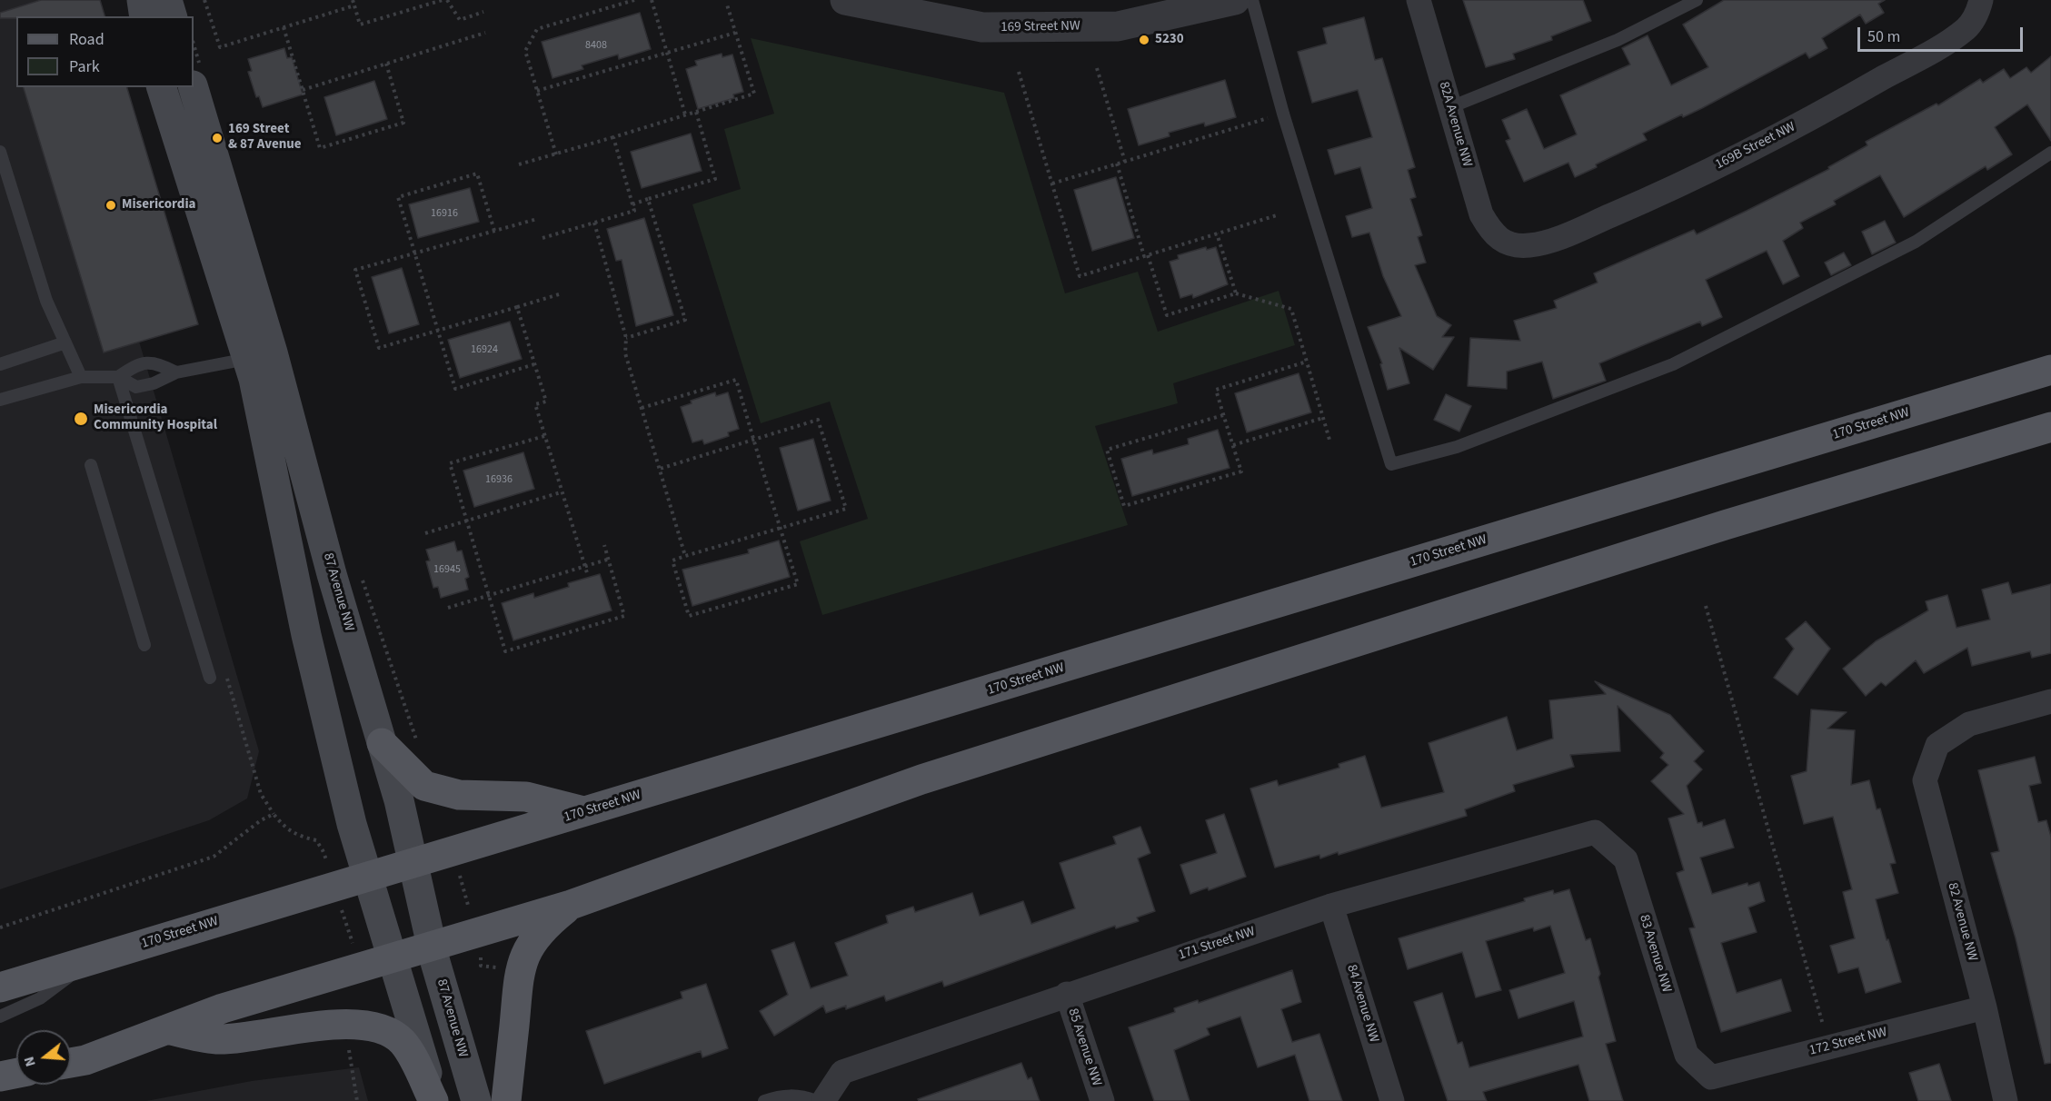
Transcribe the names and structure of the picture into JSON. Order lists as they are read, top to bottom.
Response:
{
  "streets": {
    "main road": ["170 Street NW", "87 Avenue NW"],
    "street": [
      "169 Street NW",
      "82A Avenue NW",
      "169B Street NW",
      "82 Avenue NW",
      "171 Street NW",
      "83 Avenue NW",
      "84 Avenue NW",
      "172 Street NW",
      "85 Avenue NW"
    ]
  },
  "crossings": [
    ["82A Avenue NW", "169B Street NW"],
    ["170 Street NW", "87 Avenue NW"],
    ["82 Avenue NW", "172 Street NW"],
    ["171 Street NW", "83 Avenue NW"],
    ["171 Street NW", "84 Avenue NW"],
    ["171 Street NW", "85 Avenue NW"],
    ["83 Avenue NW", "172 Street NW"]
  ],
  "places": [
    "5230",
    "169 Street & 87 Avenue",
    "Misericordia",
    "Misericordia Community Hospital"
  ],
  "house_numbers": [
    "8408",
    "16916",
    "16924",
    "16936",
    "16945"
  ],
  "legend": ["Road", "Park"],
  "scale_bar": "50 m",
  "north": "left"
}
